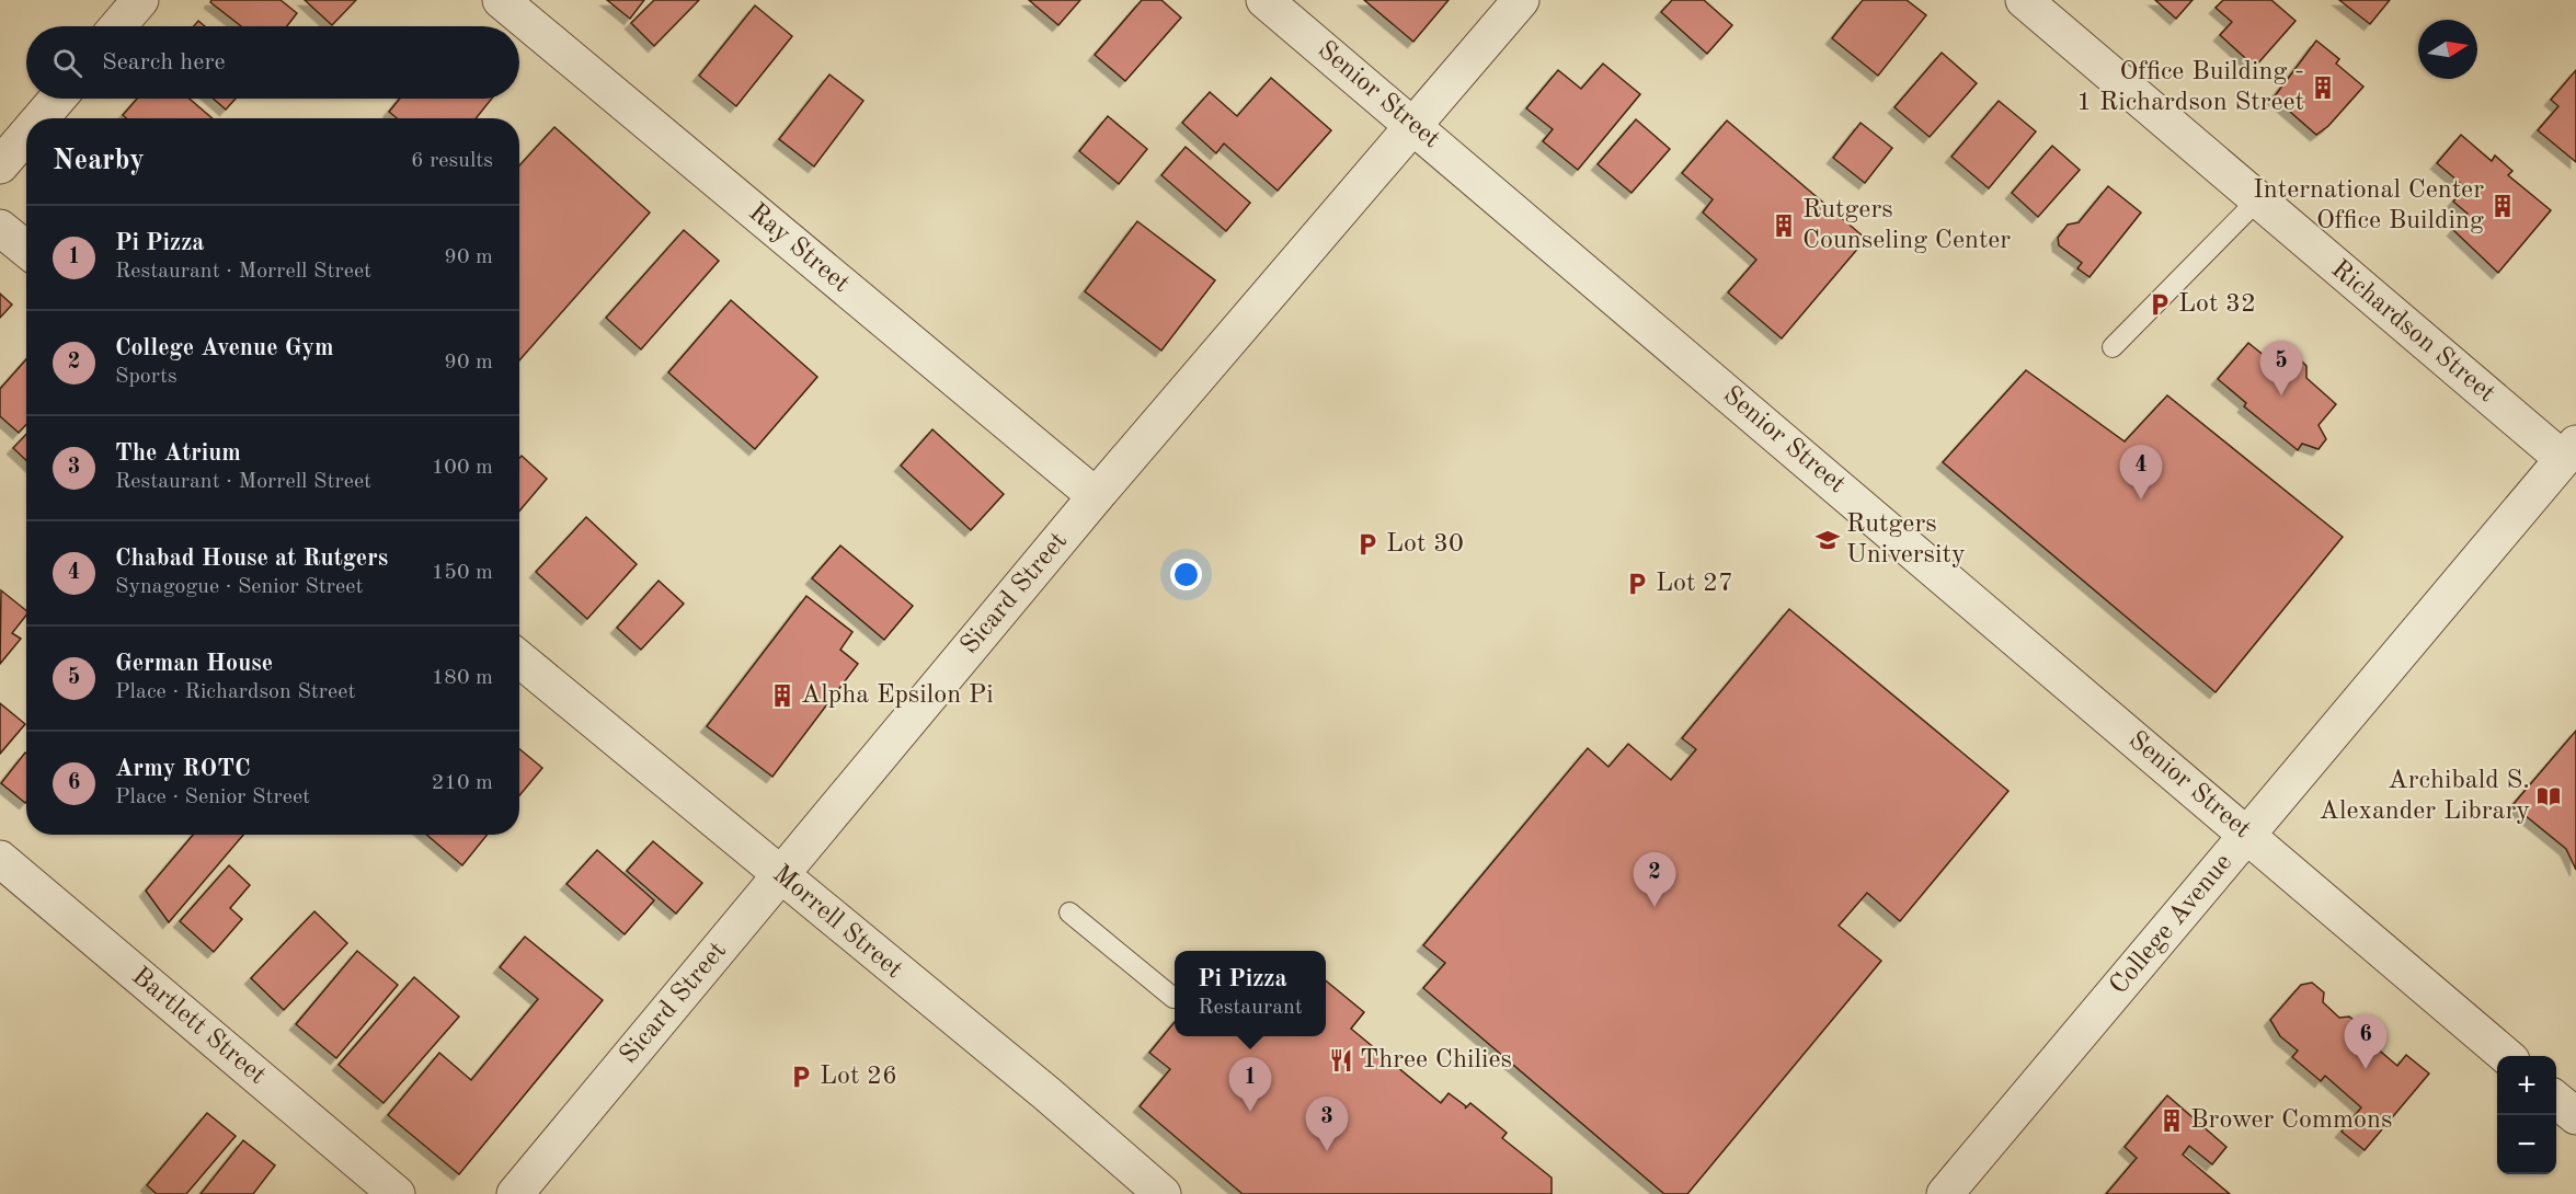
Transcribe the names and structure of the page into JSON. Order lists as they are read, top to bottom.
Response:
{
  "streets": {
    "street": [
      "Senior Street",
      "Ray Street",
      "Richardson Street",
      "Sicard Street",
      "Morrell Street",
      "College Avenue",
      "Bartlett Street"
    ]
  },
  "crossings": [
    ["Senior Street", "Sicard Street"],
    ["Senior Street", "College Avenue"],
    ["Ray Street", "Sicard Street"],
    ["Richardson Street", "College Avenue"],
    ["Sicard Street", "Morrell Street"]
  ],
  "places": {
    "building": [
      "Office Building - 1 Richardson Street",
      "International Center Office Building",
      "Rutgers Counseling Center",
      "Alpha Epsilon Pi",
      "Brower Commons"
    ],
    "parking": [
      "Lot 32",
      "Lot 30",
      "Lot 27",
      "Lot 26"
    ],
    "school or university": ["Rutgers University"],
    "library": ["Archibald S. Alexander Library"],
    "restaurant": ["Three Chilies"]
  },
  "north": "right",
  "page": {
    "search": "Search here",
    "heading": ["Nearby", "6 results"],
    "list": [
      {
        "mark": "1",
        "name": "Pi Pizza",
        "note": "Restaurant · Morrell Street",
        "value": "90 m"
      },
      {
        "mark": "2",
        "name": "College Avenue Gym",
        "note": "Sports",
        "value": "90 m"
      },
      {
        "mark": "3",
        "name": "The Atrium",
        "note": "Restaurant · Morrell Street",
        "value": "100 m"
      },
      {
        "mark": "4",
        "name": "Chabad House at Rutgers",
        "note": "Synagogue · Senior Street",
        "value": "150 m"
      },
      {
        "mark": "5",
        "name": "German House",
        "note": "Place · Richardson Street",
        "value": "180 m"
      },
      {
        "mark": "6",
        "name": "Army ROTC",
        "note": "Place · Senior Street",
        "value": "210 m"
      }
    ],
    "pins": [
      "5",
      "4",
      "2",
      "6",
      "1",
      "3"
    ],
    "popup": ["Pi Pizza", "Restaurant"],
    "map_buttons": ["+", "−"]
  }
}
